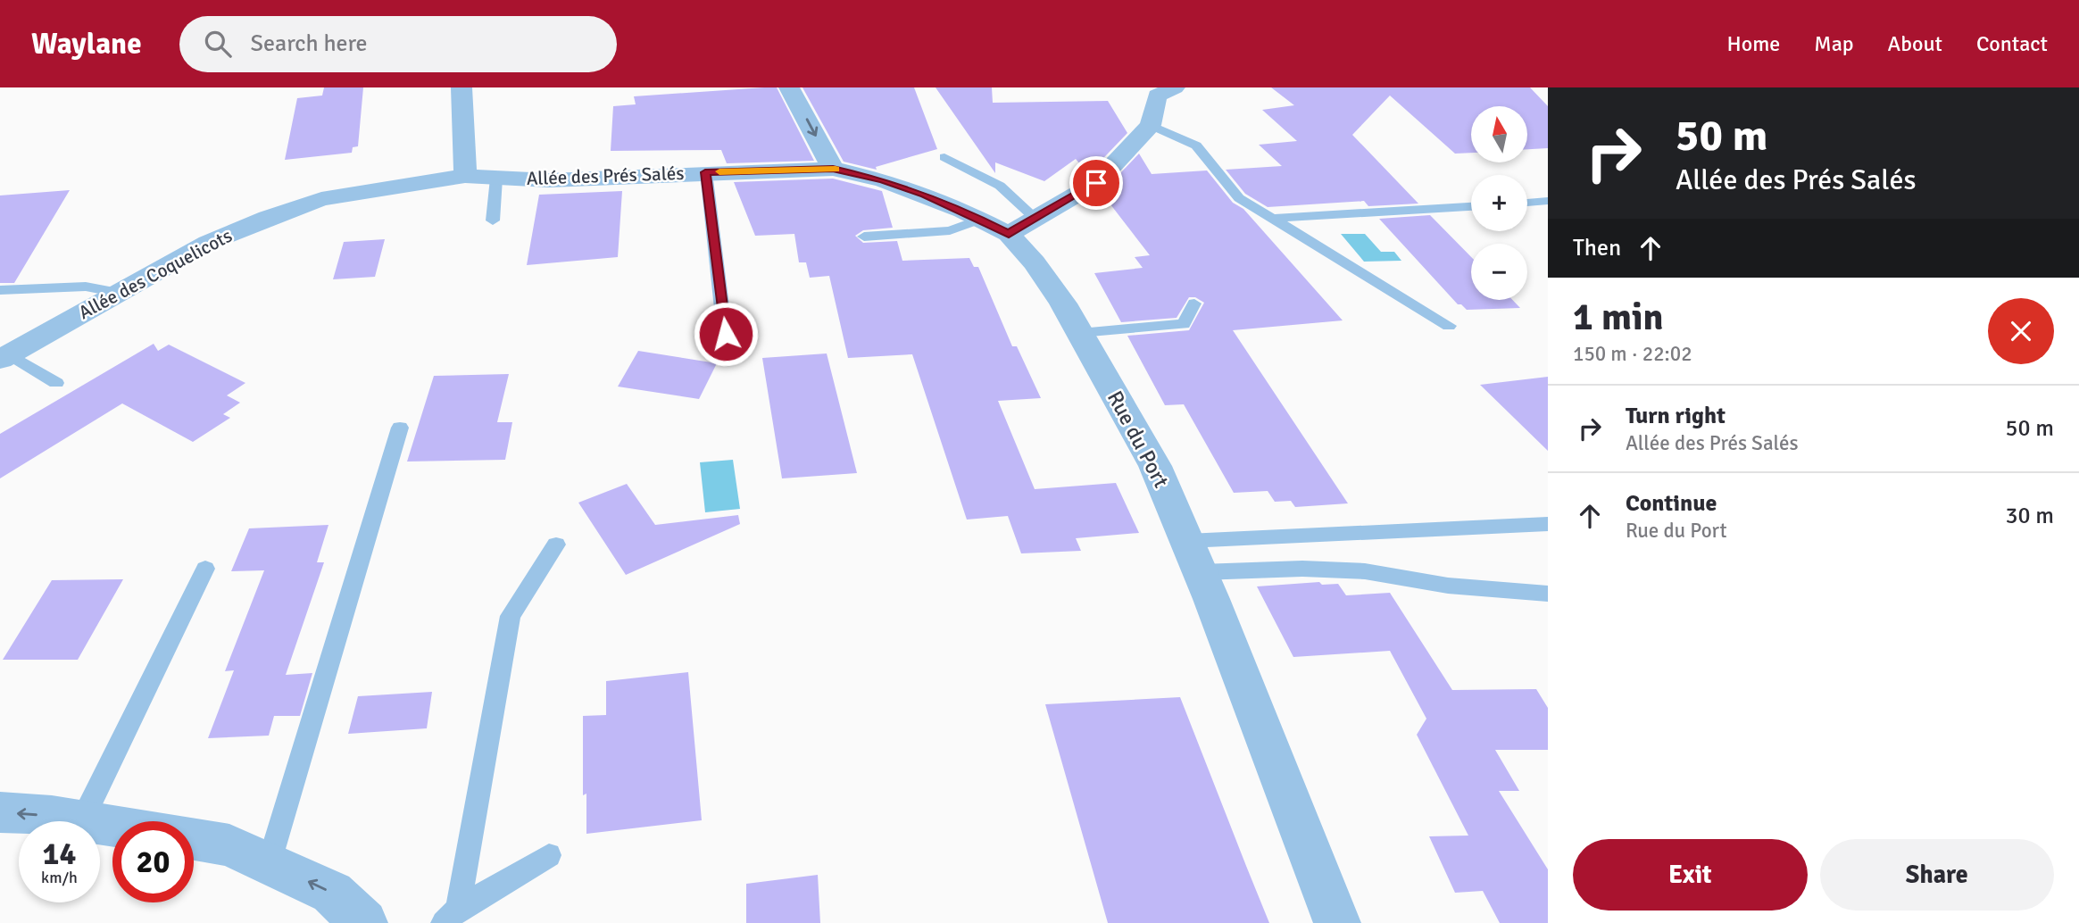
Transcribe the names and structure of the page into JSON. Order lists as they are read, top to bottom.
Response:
{
  "streets": {
    "street": ["Allée des Prés Salés", "Allée des Coquelicots", "Rue du Port"]
  },
  "crossings": [
    ["Allée des Prés Salés", "Allée des Coquelicots"],
    ["Allée des Prés Salés", "Rue du Port"]
  ],
  "north": "top",
  "page": {
    "header": "Waylane",
    "search": "Search here",
    "nav": [
      "Home",
      "Map",
      "About",
      "Contact"
    ],
    "turn": ["50 m", "Allée des Prés Salés"],
    "map_buttons": ["+", "−"],
    "then": "Then",
    "heading": ["1 min", "150 m · 22:02"],
    "list": [
      {
        "name": "Turn right",
        "note": "Allée des Prés Salés",
        "value": "50 m"
      },
      {
        "name": "Continue",
        "note": "Rue du Port",
        "value": "30 m"
      }
    ],
    "speed": "14 km/h",
    "limit": "20",
    "buttons": ["Exit", "Share"]
  }
}
